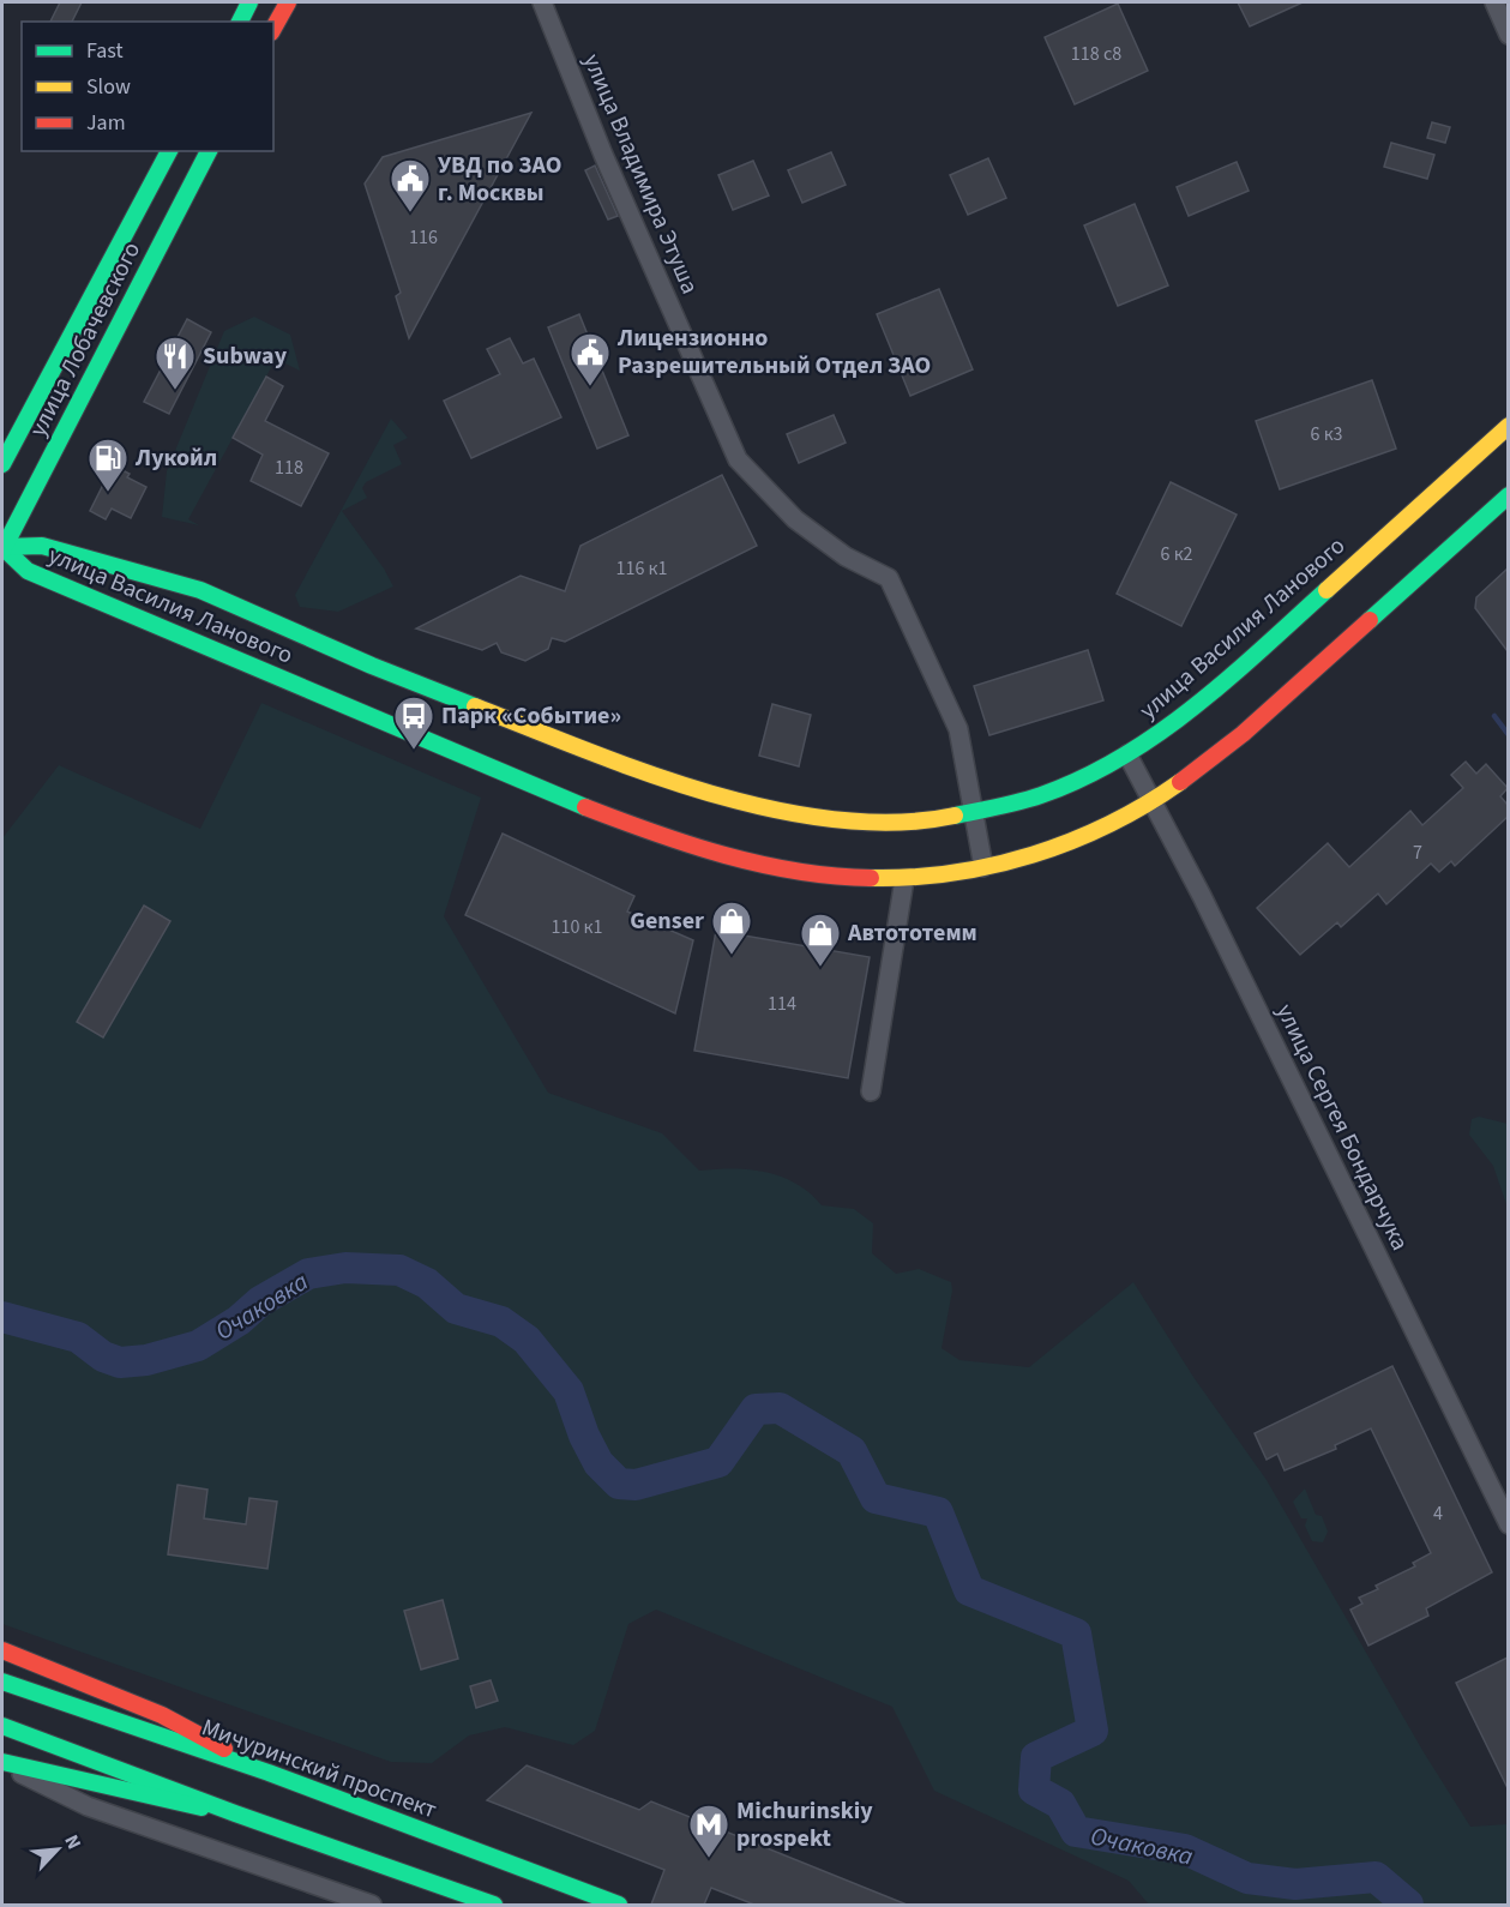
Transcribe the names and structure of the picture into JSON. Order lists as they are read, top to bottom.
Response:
{
  "streets": {
    "street": [
      "улица Владимира Этуша",
      "улица Лобачевского",
      "улица Василия Ланового",
      "улица Сергея Бондарчука",
      "Мичуринский проспект"
    ]
  },
  "crossings": [
    ["улица Владимира Этуша", "улица Василия Ланового"],
    ["улица Лобачевского", "улица Василия Ланового"],
    ["улица Василия Ланового", "улица Сергея Бондарчука"]
  ],
  "water": ["Очаковка"],
  "places": {
    "public building": ["УВД по ЗАО г. Москвы", "Лицензионно Разрешительный Отдел ЗАО"],
    "restaurant": ["Subway"],
    "fuel station": ["Лукойл"],
    "bus stop": ["Парк «Событие»"],
    "shop": ["Genser", "Автототемм"],
    "metro station": ["Michurinskiy prospekt"]
  },
  "house_numbers": [
    "118 с8",
    "116",
    "6 к3",
    "118",
    "6 к2",
    "116 к1",
    "7",
    "110 к1",
    "114",
    "4"
  ],
  "legend": ["Fast", "Slow", "Jam"],
  "north": "top right"
}
